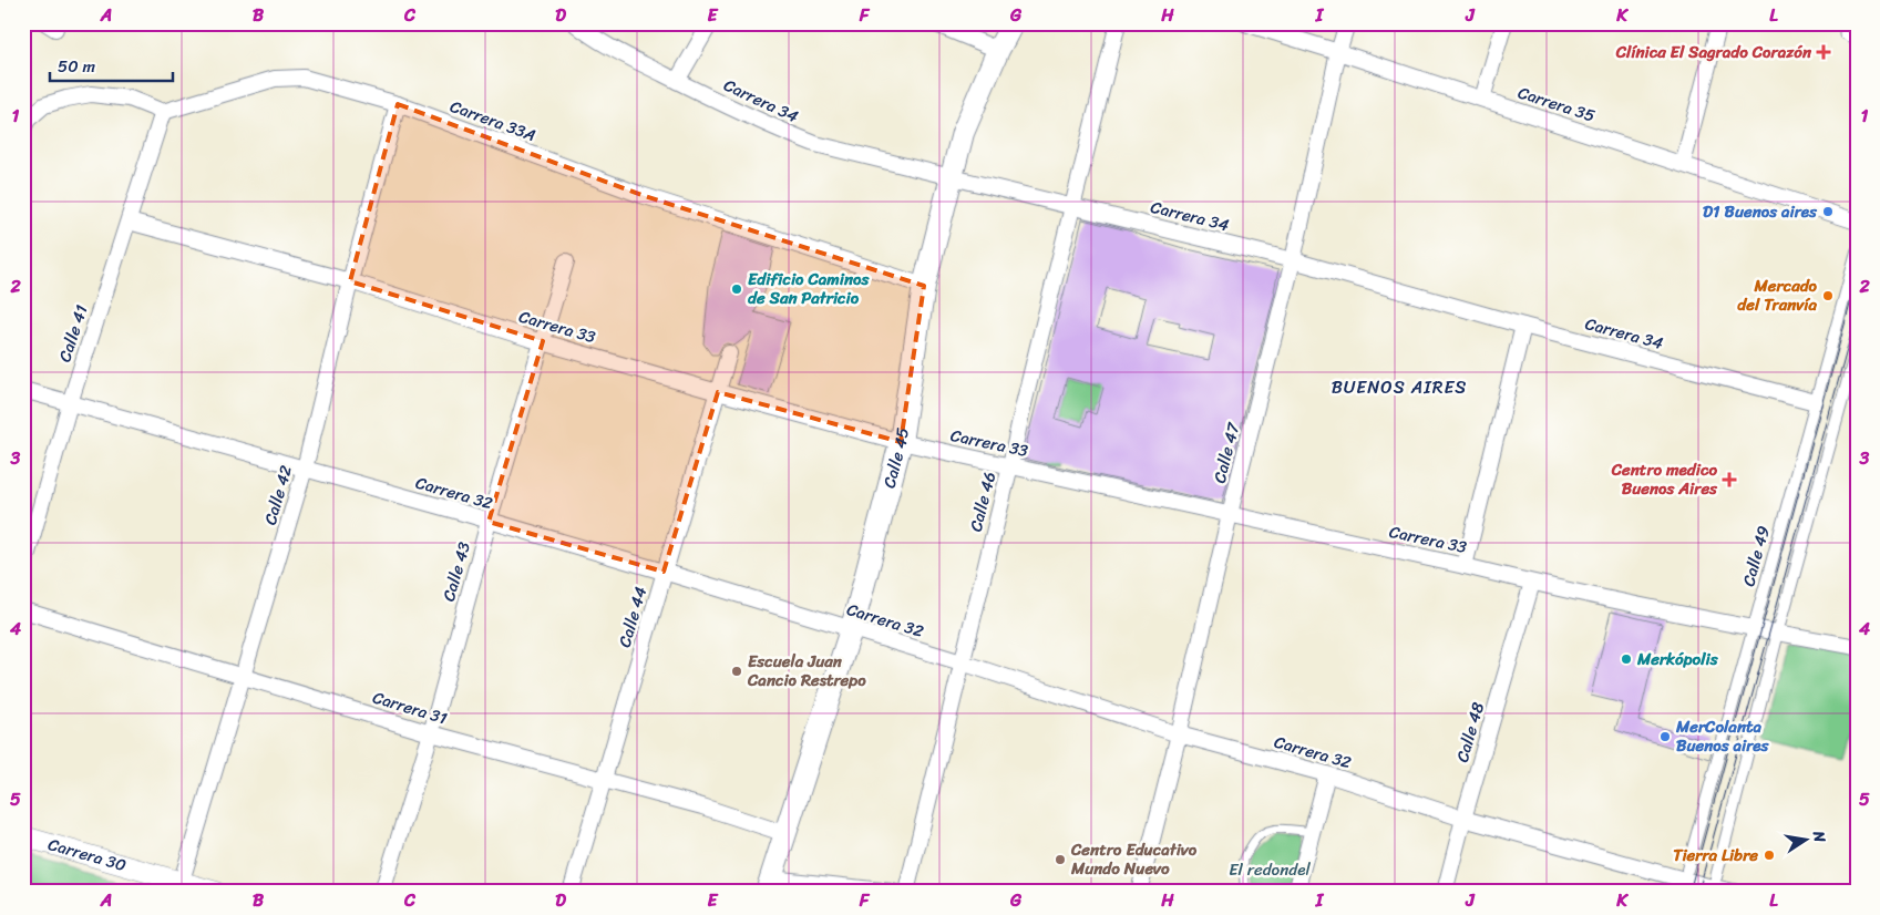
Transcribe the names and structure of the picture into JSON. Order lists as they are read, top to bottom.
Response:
{
  "streets": {
    "main road": ["Calle 45"],
    "street": [
      "Carrera 34",
      "Carrera 35",
      "Carrera 33A",
      "Carrera 33",
      "Calle 41",
      "Calle 47",
      "Carrera 32",
      "Calle 42",
      "Calle 46",
      "Calle 49",
      "Calle 43",
      "Calle 44",
      "Carrera 31",
      "Calle 48",
      "Carrera 30"
    ]
  },
  "crossings": [
    ["Carrera 34", "Calle 47"],
    ["Carrera 34", "Calle 45"],
    ["Carrera 34", "Calle 46"],
    ["Carrera 34", "Calle 49"],
    ["Carrera 35", "Calle 47"],
    ["Carrera 33A", "Calle 41"],
    ["Carrera 33A", "Calle 45"],
    ["Carrera 33A", "Calle 42"],
    ["Carrera 33", "Calle 41"],
    ["Carrera 33", "Calle 47"],
    ["Carrera 33", "Calle 45"],
    ["Carrera 33", "Calle 42"],
    ["Carrera 33", "Calle 46"],
    ["Carrera 33", "Calle 49"],
    ["Carrera 33", "Calle 43"],
    ["Carrera 33", "Calle 44"],
    ["Carrera 33", "Calle 48"],
    ["Calle 41", "Carrera 32"],
    ["Calle 47", "Carrera 32"],
    ["Calle 45", "Carrera 32"],
    ["Calle 45", "Carrera 31"],
    ["Carrera 32", "Calle 42"],
    ["Carrera 32", "Calle 46"],
    ["Carrera 32", "Calle 43"],
    ["Carrera 32", "Calle 44"],
    ["Carrera 32", "Calle 48"],
    ["Calle 42", "Carrera 31"],
    ["Calle 42", "Carrera 30"],
    ["Calle 43", "Carrera 31"],
    ["Calle 44", "Carrera 31"]
  ],
  "districts": ["BUENOS AIRES"],
  "parks": ["El redondel"],
  "places": {
    "health": ["Clínica El Sagrado Corazón", "Centro medico Buenos Aires"],
    "other": [
      "D1 Buenos aires",
      "Edificio Caminos de San Patricio",
      "Mercado del Tranvía",
      "Merkópolis",
      "Escuela Juan Cancio Restrepo",
      "MerColanta Buenos aires",
      "Tierra Libre",
      "Centro Educativo Mundo Nuevo"
    ]
  },
  "scale_bar": "50 m",
  "north": "right",
  "grid": {
    "columns": [
      "A",
      "B",
      "C",
      "D",
      "E",
      "F",
      "G",
      "H",
      "I",
      "J",
      "K",
      "L"
    ],
    "rows": [
      "1",
      "2",
      "3",
      "4",
      "5"
    ]
  }
}
